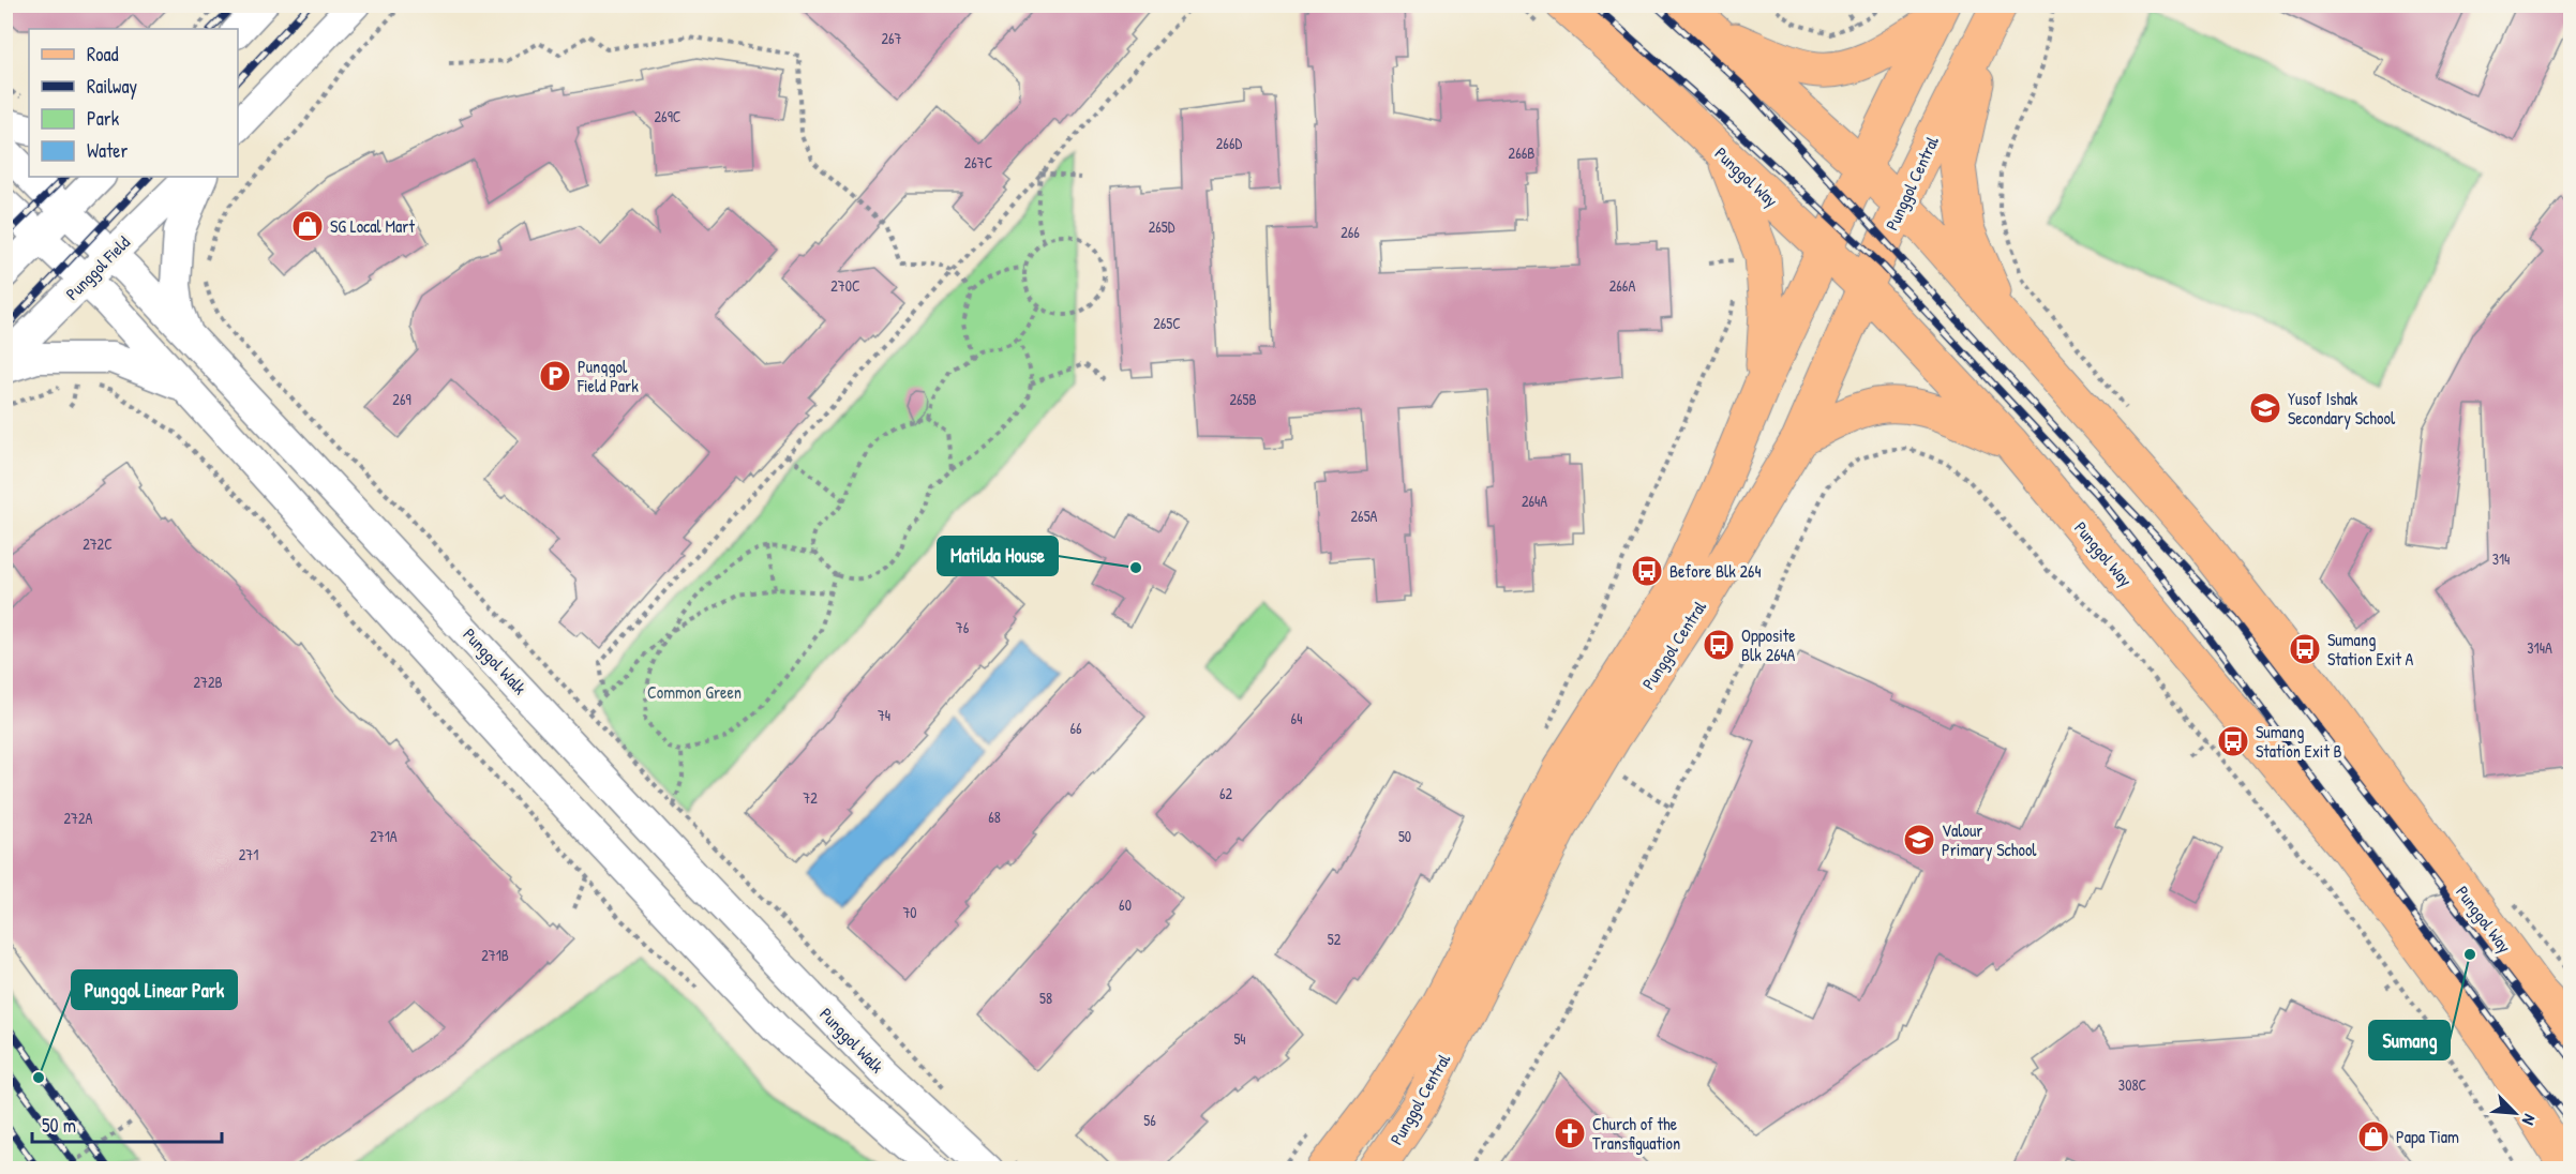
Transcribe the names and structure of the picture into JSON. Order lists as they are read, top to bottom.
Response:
{
  "streets": {
    "main road": ["Punggol Way", "Punggol Central"],
    "street": ["Punggol Field", "Punggol Walk"]
  },
  "crossings": [
    ["Punggol Way", "Punggol Central"],
    ["Punggol Field", "Punggol Walk"]
  ],
  "parks": ["Common Green"],
  "places": {
    "shop": ["SG Local Mart", "Papa Tiam"],
    "parking": ["Punggol Field Park"],
    "school or university": ["Yusof Ishak Secondary School", "Valour Primary School"],
    "other": ["Matilda House", "Sumang", "Punggol Linear Park"],
    "bus stop": [
      "Before Blk 264",
      "Opposite Blk 264A",
      "Sumang Station Exit A",
      "Sumang Station Exit B"
    ],
    "church": ["Church of the Transfiguation"]
  },
  "house_numbers": [
    "267",
    "269C",
    "266D",
    "266B",
    "267C",
    "265D",
    "266",
    "270C",
    "266A",
    "265C",
    "269",
    "265B",
    "264A",
    "265A",
    "272C",
    "314",
    "76",
    "314A",
    "272B",
    "74",
    "64",
    "66",
    "62",
    "72",
    "68",
    "272A",
    "271A",
    "50",
    "271",
    "60",
    "70",
    "52",
    "271B",
    "58",
    "54",
    "308C",
    "56"
  ],
  "legend": [
    "Road",
    "Railway",
    "Park",
    "Water"
  ],
  "scale_bar": "50 m",
  "north": "bottom right"
}
